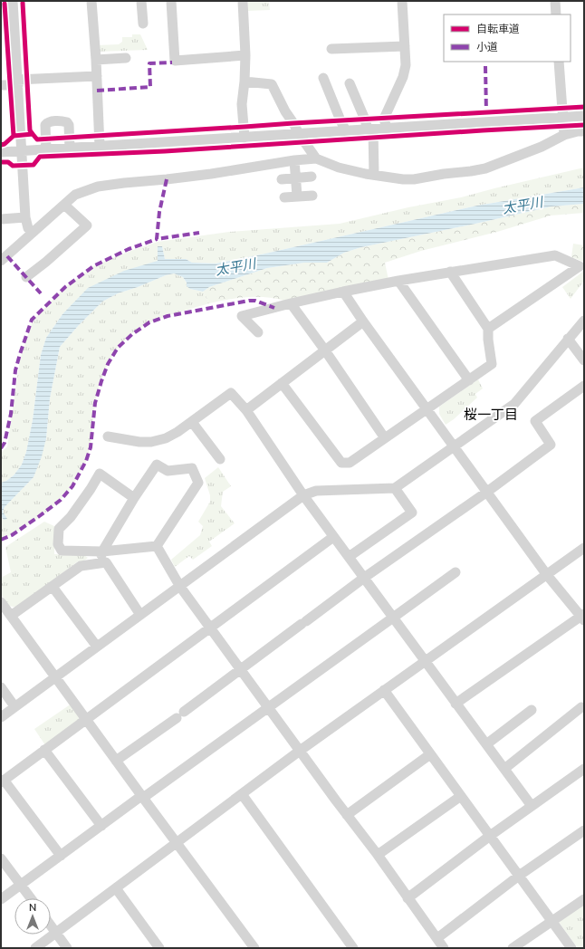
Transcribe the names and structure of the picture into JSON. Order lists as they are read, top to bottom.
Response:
{
  "districts": ["桜一丁目"],
  "water": ["太平川"],
  "legend": ["自転車道", "小道"],
  "north": "top"
}
